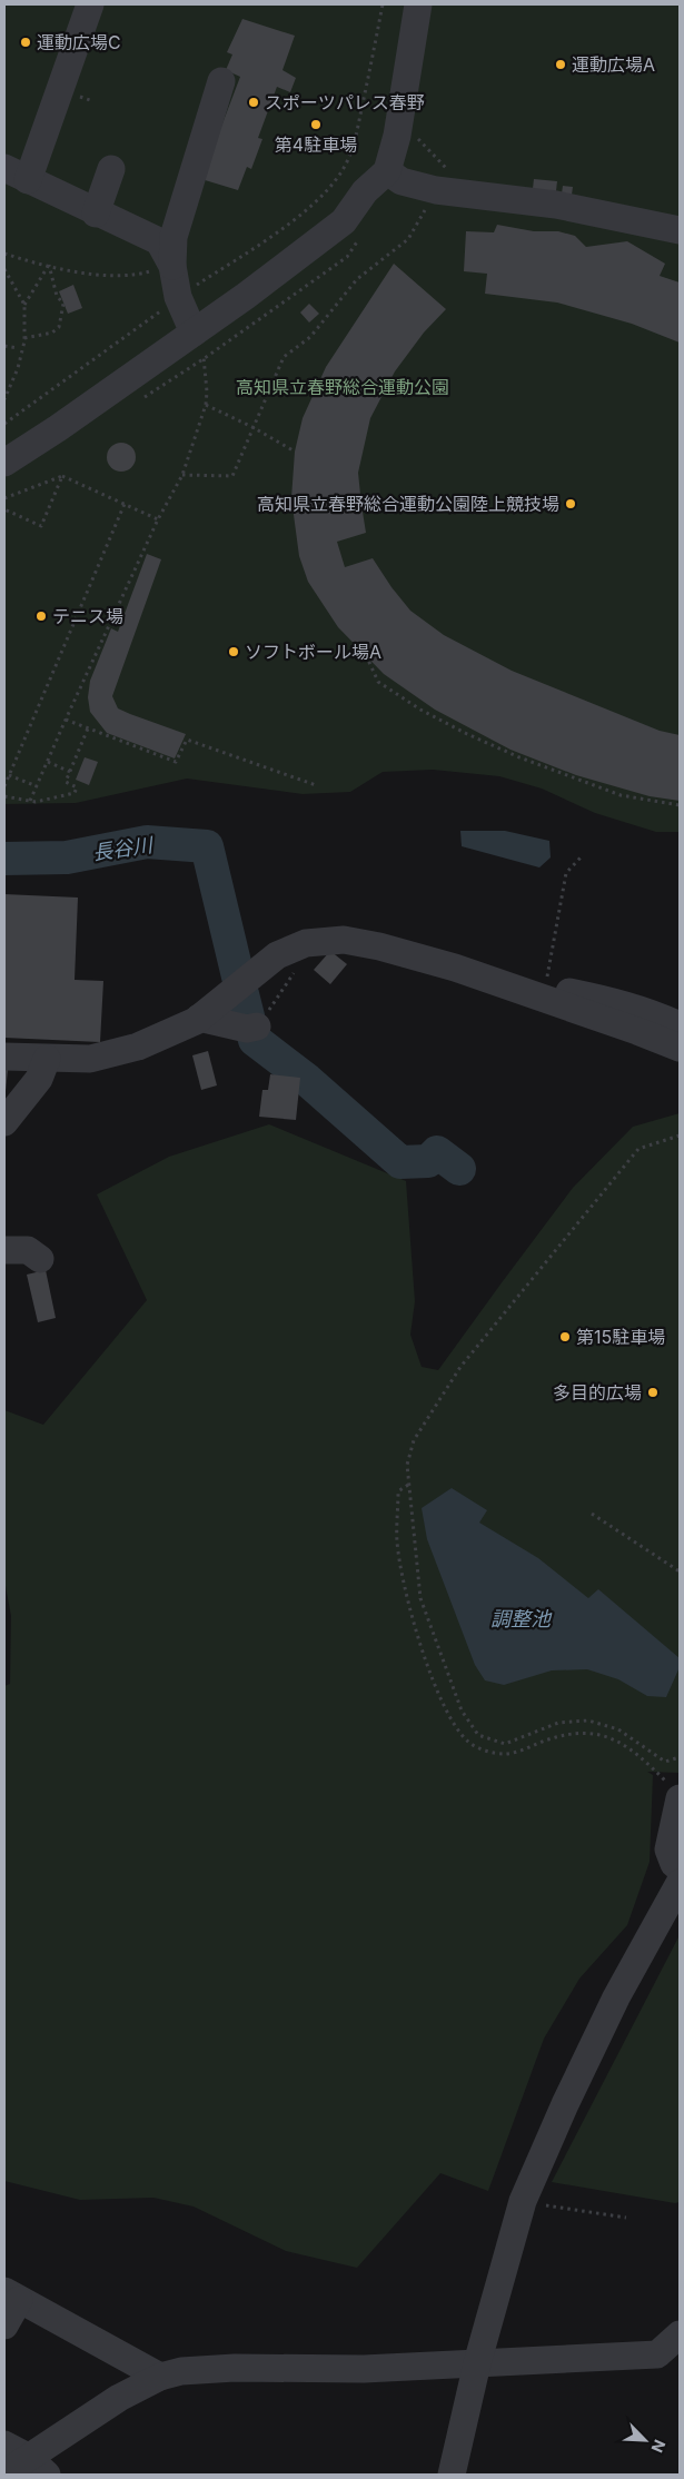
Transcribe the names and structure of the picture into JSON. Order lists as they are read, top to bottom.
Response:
{
  "water": ["長谷川", "調整池"],
  "parks": ["高知県立春野総合運動公園"],
  "places": [
    "運動広場C",
    "運動広場A",
    "スポーツパレス春野",
    "第4駐車場",
    "高知県立春野総合運動公園陸上競技場",
    "テニス場",
    "ソフトボール場A",
    "第15駐車場",
    "多目的広場"
  ],
  "north": "bottom right"
}
